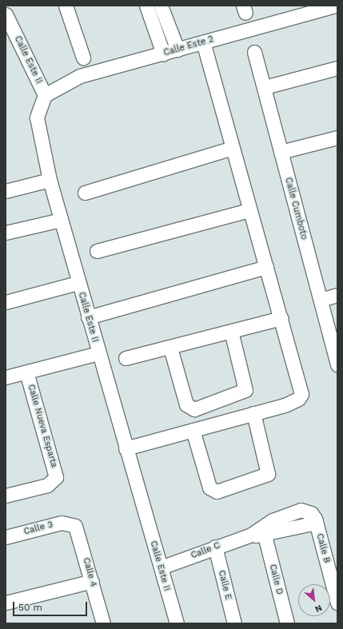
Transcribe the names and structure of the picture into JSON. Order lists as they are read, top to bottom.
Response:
{
  "streets": {
    "street": [
      "Calle Este 2",
      "Calle Este II",
      "Calle Cumboto",
      "Calle Nueva Esparta",
      "Calle 3",
      "Calle B",
      "Calle C",
      "Calle 4",
      "Calle D",
      "Calle E"
    ]
  },
  "crossings": [
    ["Calle Este 2", "Calle Este II"],
    ["Calle Este II", "Calle C"],
    ["Calle 3", "Calle 4"],
    ["Calle B", "Calle C"],
    ["Calle C", "Calle D"],
    ["Calle C", "Calle E"]
  ],
  "scale_bar": "50 m",
  "north": "bottom right"
}
